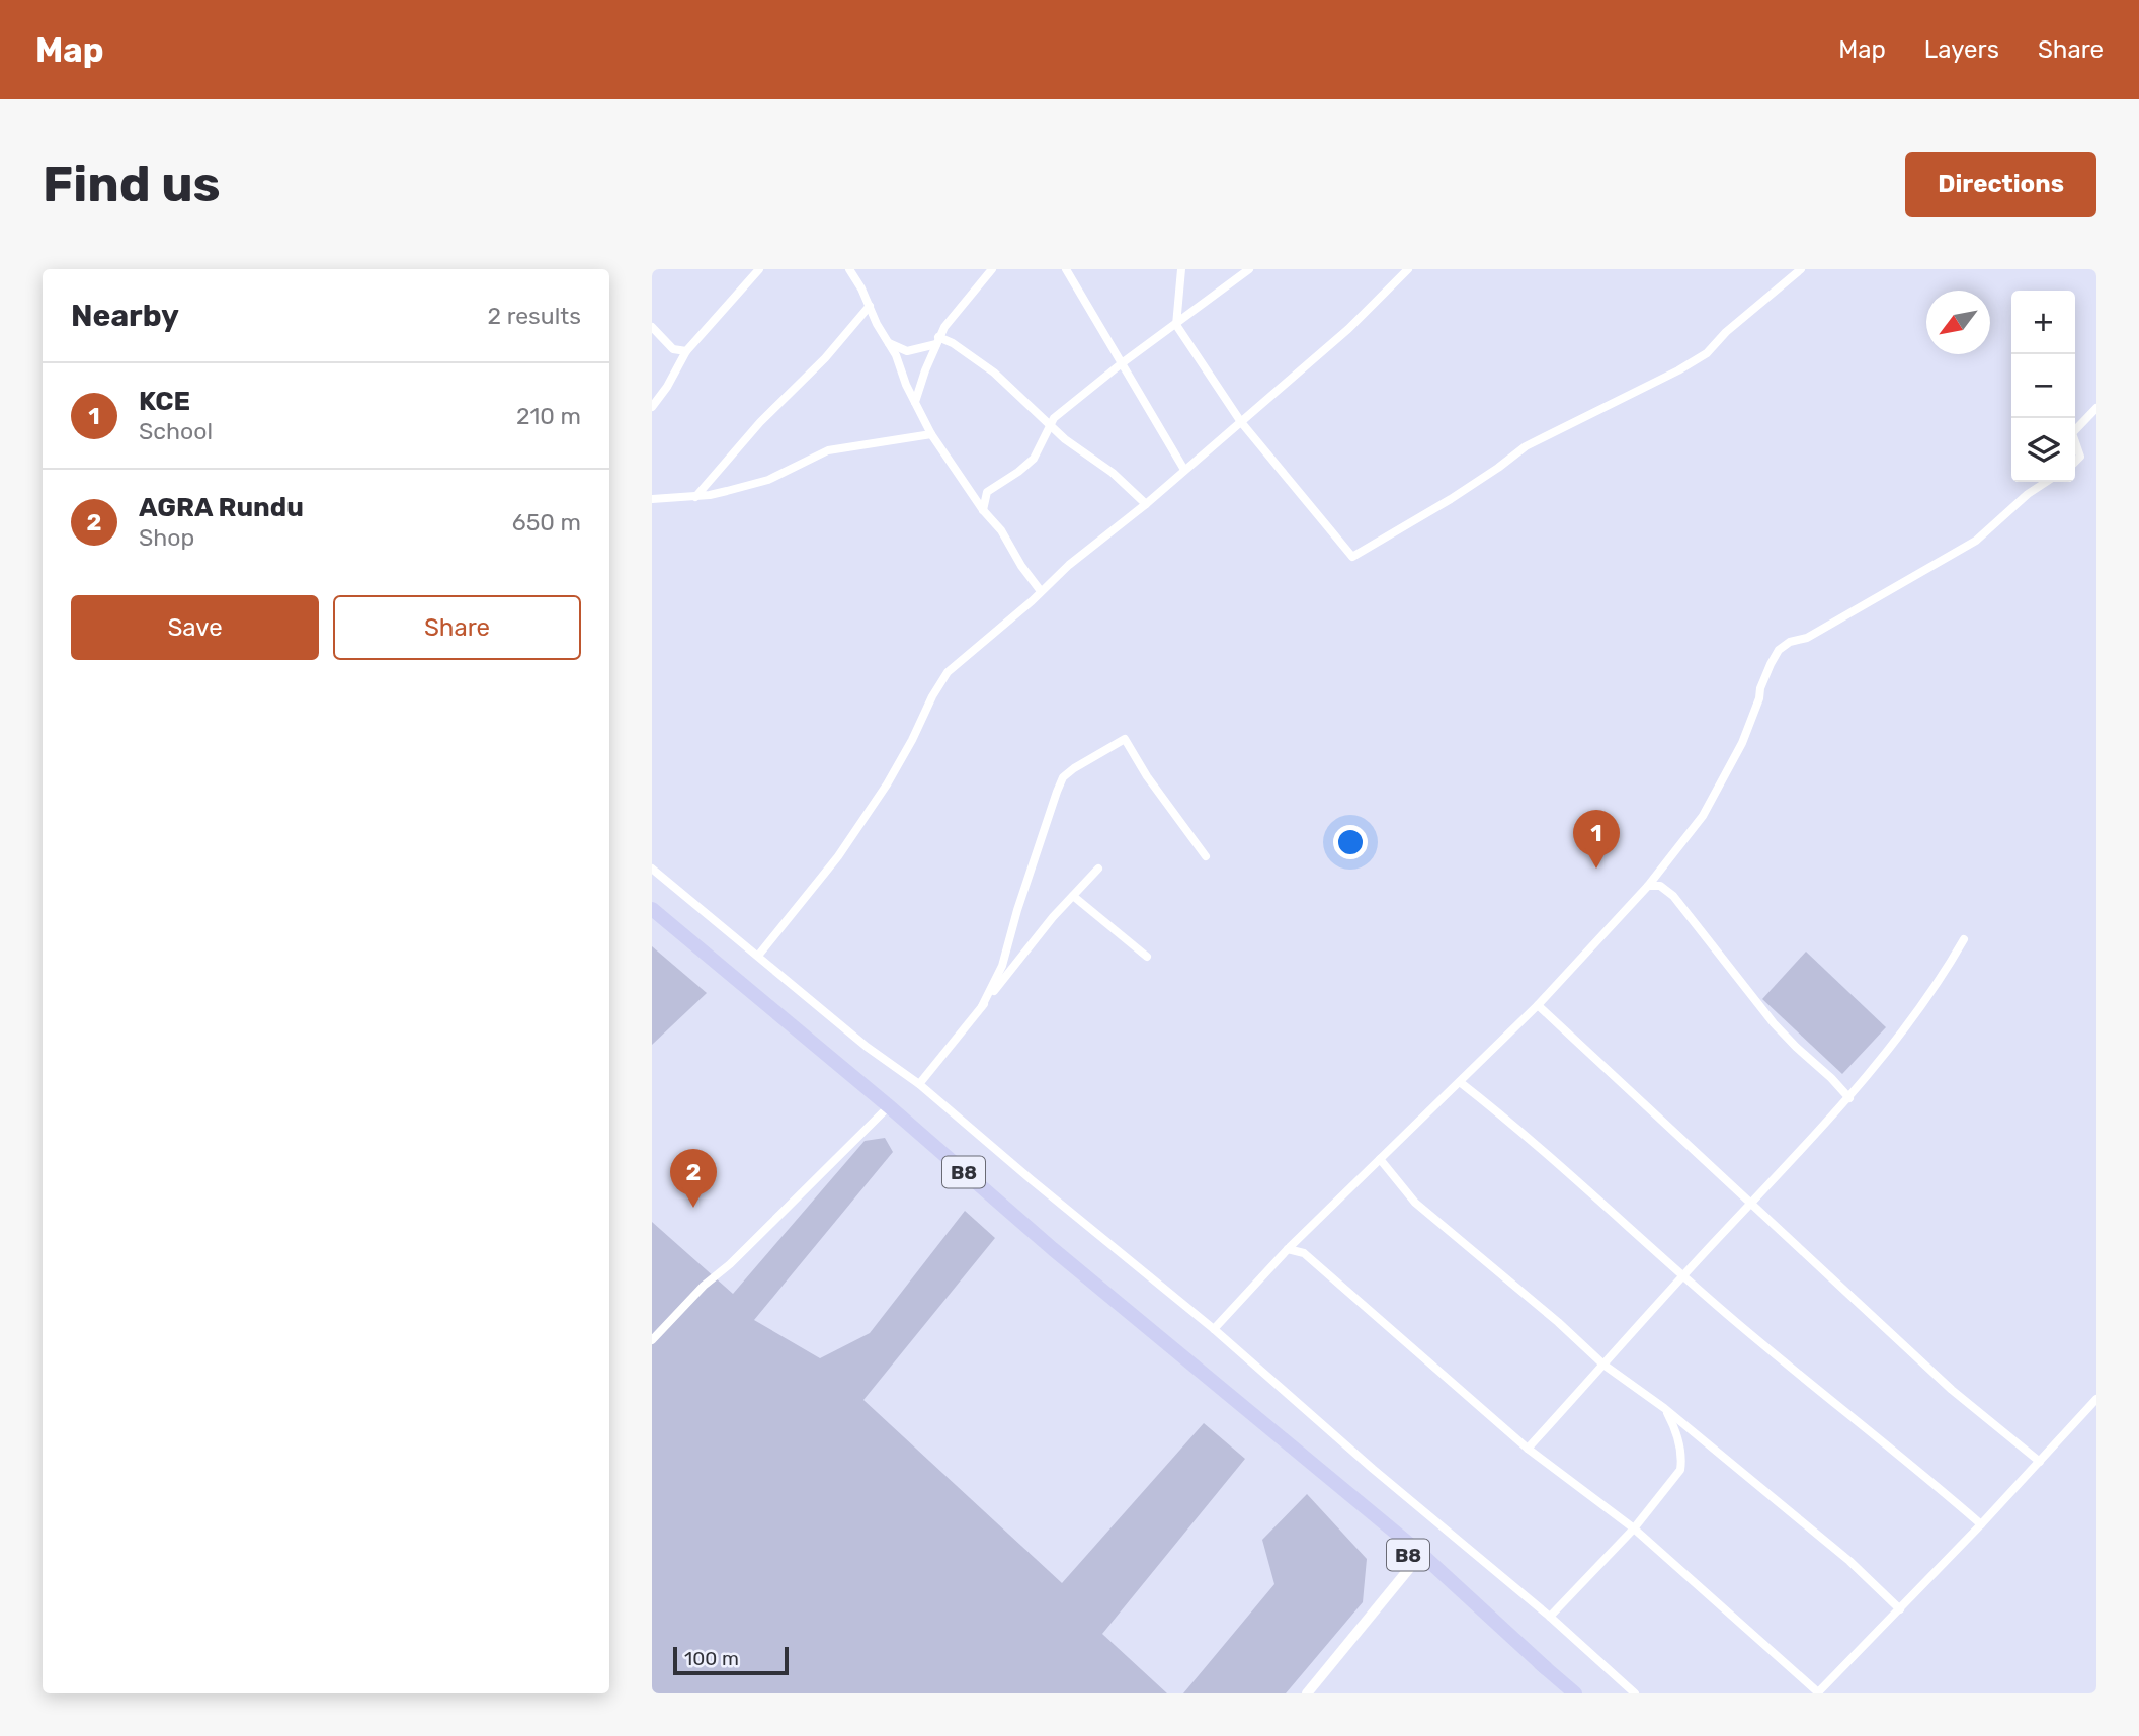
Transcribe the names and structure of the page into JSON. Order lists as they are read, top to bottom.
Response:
{
  "streets": {
    "highway": ["B8"]
  },
  "scale_bar": "100 m",
  "north": "bottom left",
  "page": {
    "header": "Map",
    "nav": ["Map", "Layers", "Share"],
    "buttons": [
      "Directions",
      ["Save", "Share"]
    ],
    "title": "Find us",
    "heading": ["Nearby", "2 results"],
    "map_buttons": ["+", "−"],
    "list": [
      {
        "mark": "1",
        "name": "KCE",
        "note": "School",
        "value": "210 m"
      },
      {
        "mark": "2",
        "name": "AGRA Rundu",
        "note": "Shop",
        "value": "650 m"
      }
    ],
    "pins": ["1", "2"],
    "scale": "100 m"
  }
}
